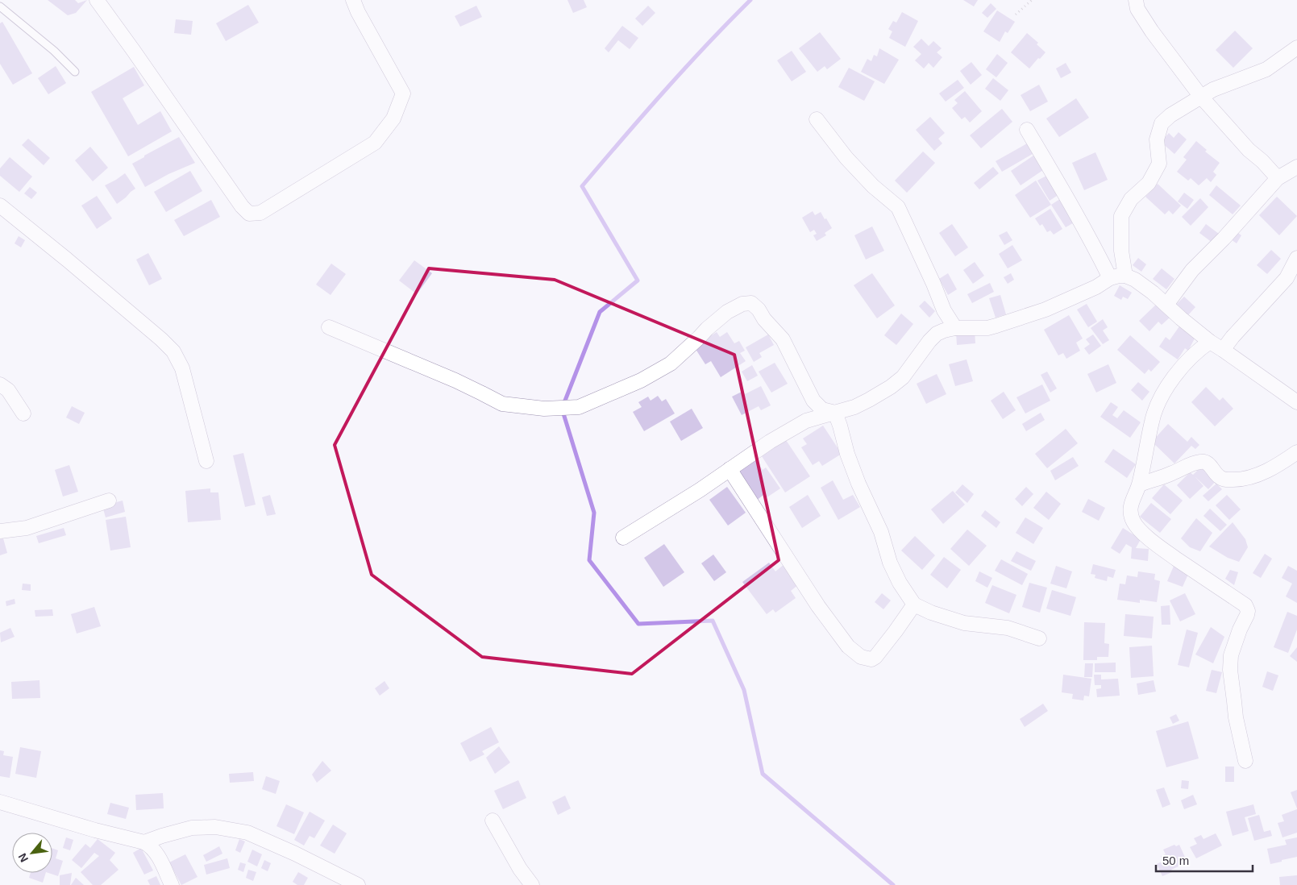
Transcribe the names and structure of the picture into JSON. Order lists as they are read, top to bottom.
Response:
{
  "scale_bar": "50 m",
  "north": "bottom left"
}
